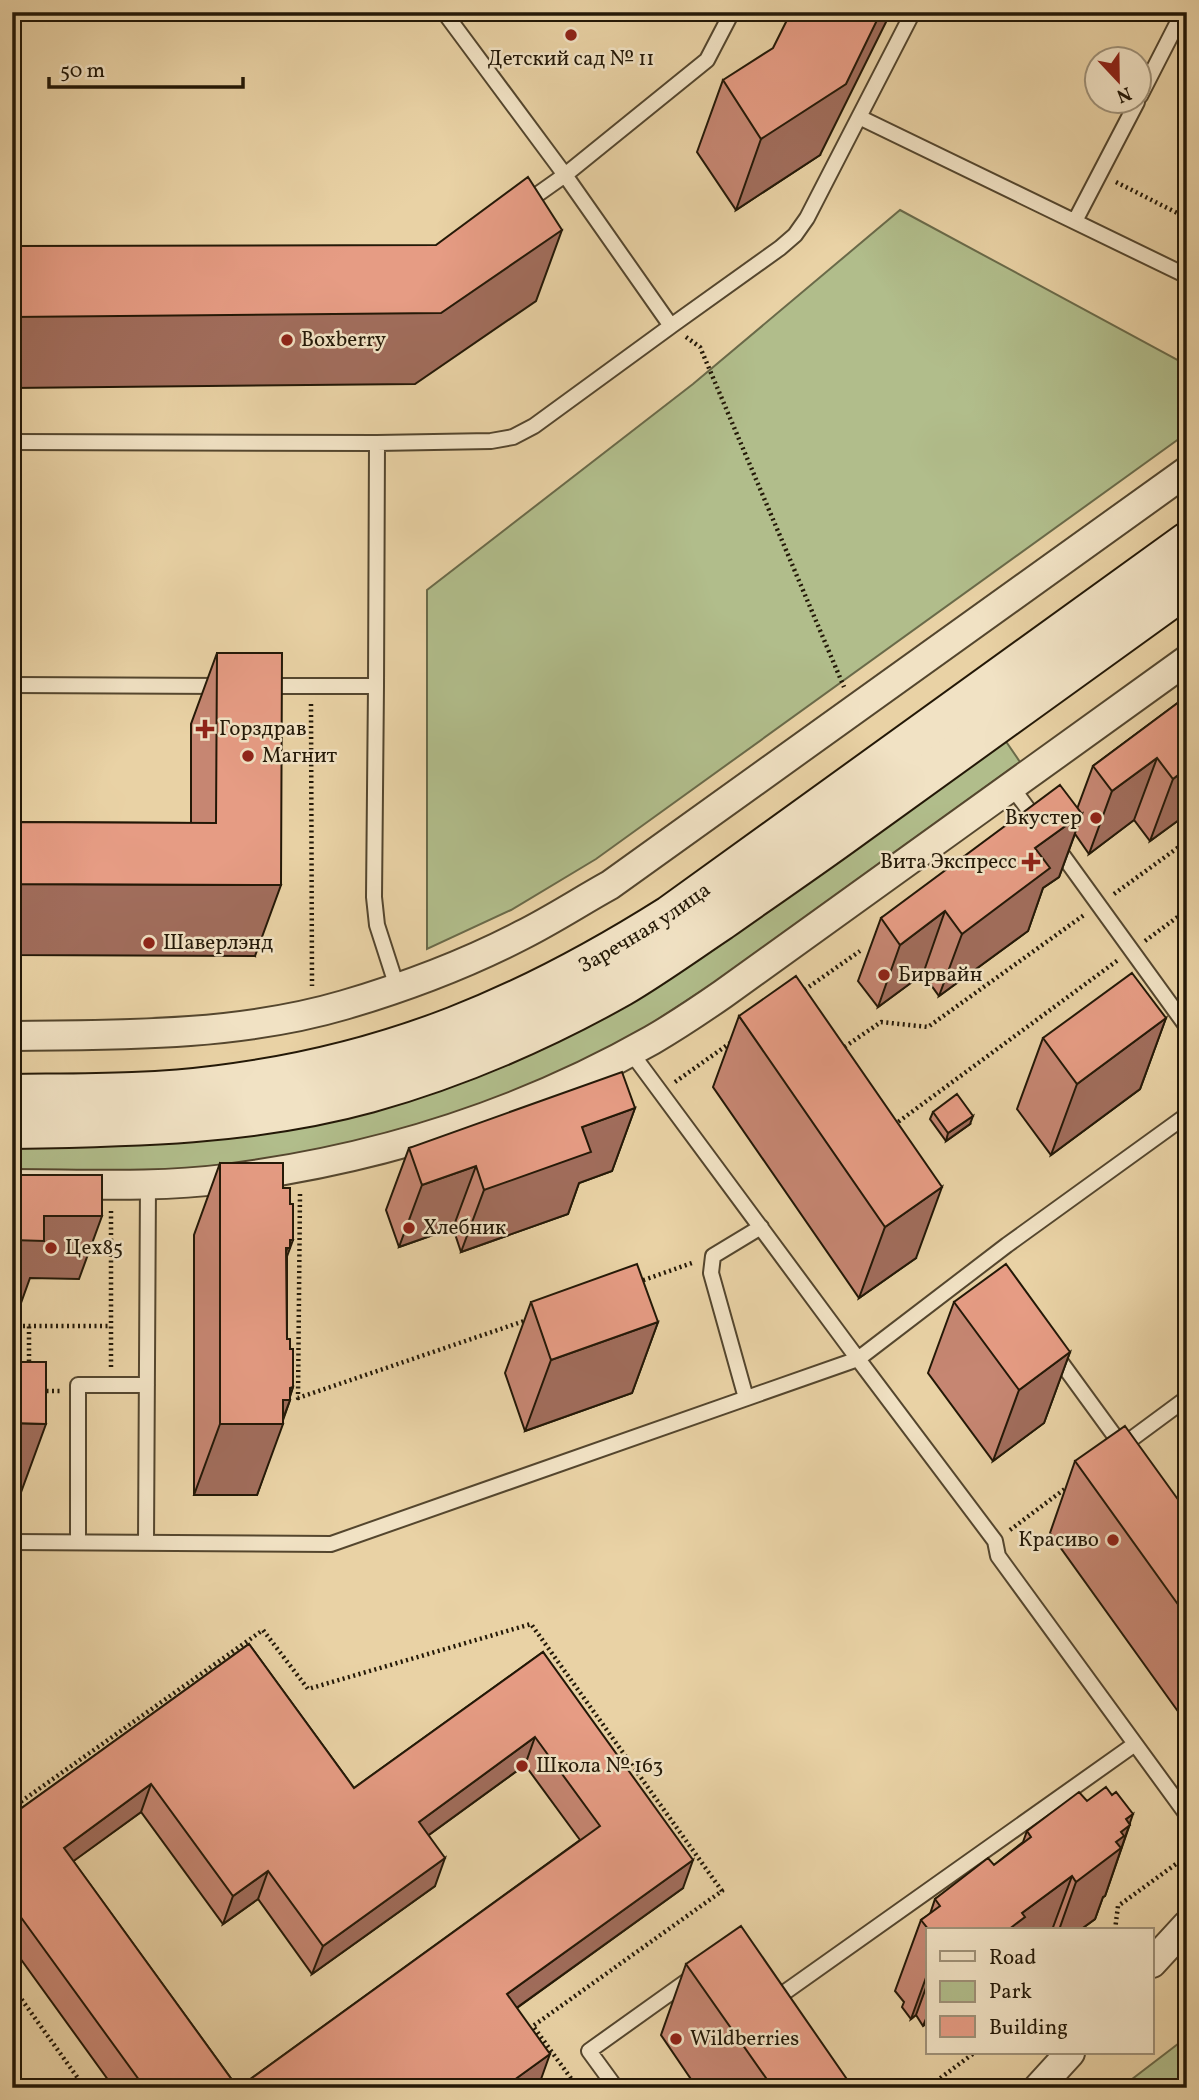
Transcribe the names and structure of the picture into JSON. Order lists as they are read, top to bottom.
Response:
{
  "streets": {
    "street": ["Заречная улица"]
  },
  "places": {
    "other": [
      "Детский сад № 11",
      "Boxberry",
      "Магнит",
      "Вкустер",
      "Шаверлэнд",
      "Бирвайн",
      "Хлебник",
      "Цех85",
      "Красиво",
      "Школа № 163",
      "Wildberries"
    ],
    "health": ["Горздрав", "Вита Экспресс"]
  },
  "legend": ["Road", "Park", "Building"],
  "scale_bar": "50 m",
  "north": "bottom"
}
